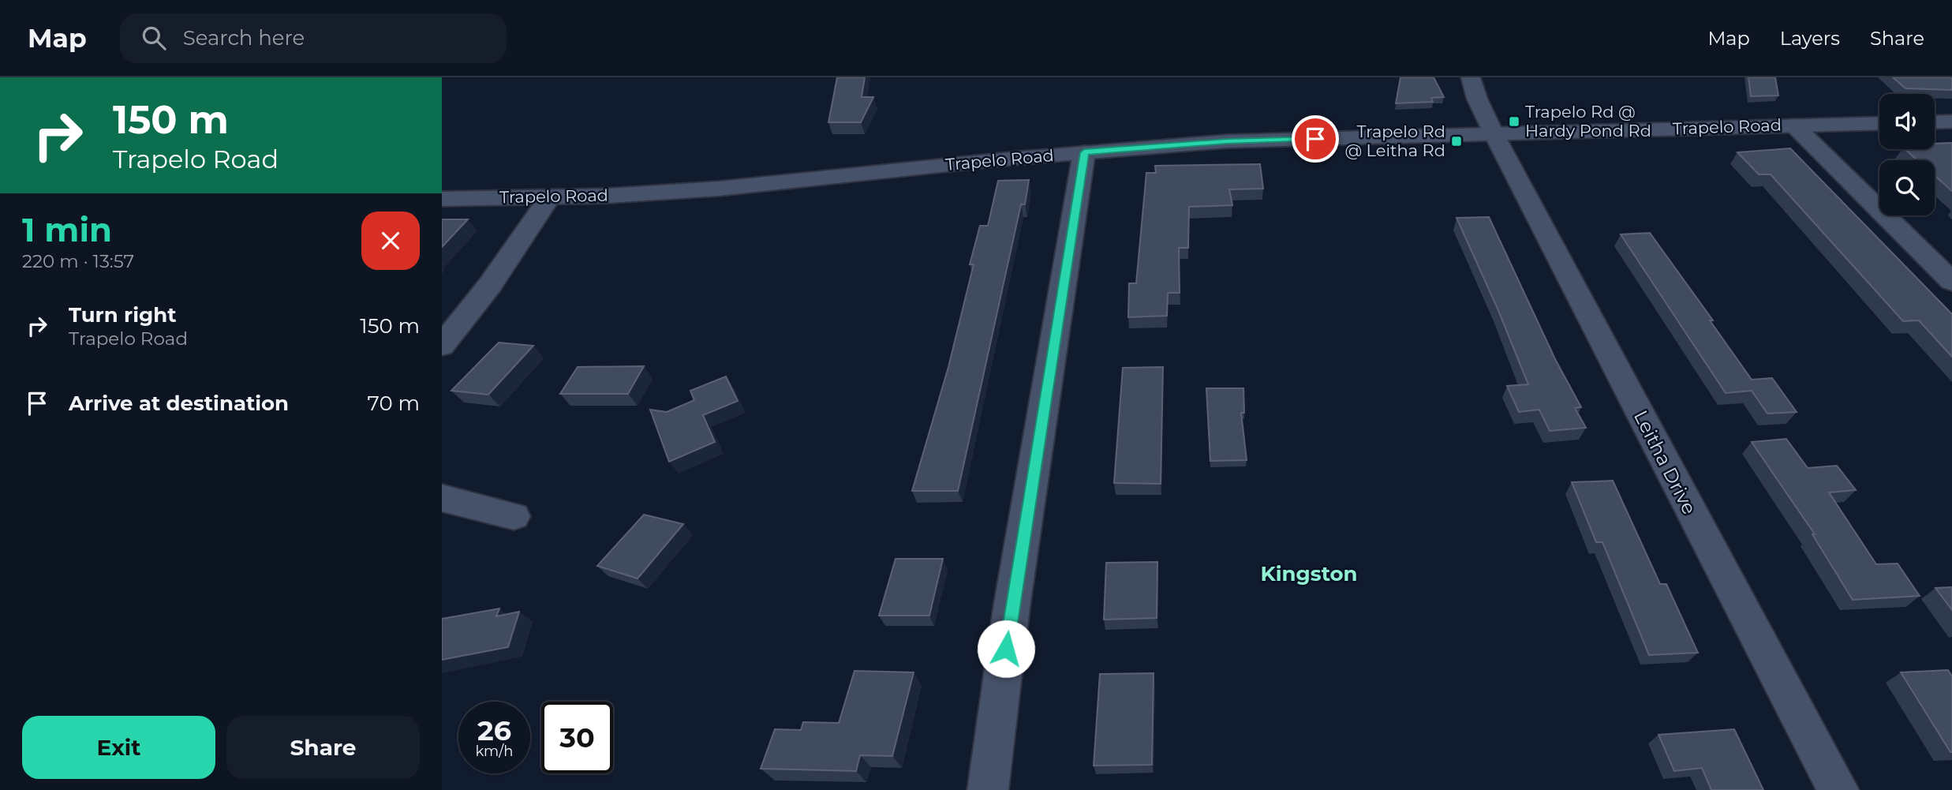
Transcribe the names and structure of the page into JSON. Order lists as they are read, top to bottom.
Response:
{
  "streets": {
    "street": ["Trapelo Road", "Leitha Drive"]
  },
  "crossings": [
    ["Trapelo Road", "Leitha Drive"]
  ],
  "districts": ["Kingston"],
  "places": {
    "transit": ["Trapelo Rd @ Hardy Pond Rd", "Trapelo Rd @ Leitha Rd"]
  },
  "page": {
    "header": "Map",
    "search": "Search here",
    "nav": ["Map", "Layers", "Share"],
    "turn": ["150 m", "Trapelo Road"],
    "heading": ["1 min", "220 m · 13:57"],
    "list": [
      {
        "name": "Turn right",
        "note": "Trapelo Road",
        "value": "150 m"
      },
      {
        "name": "Arrive at destination",
        "value": "70 m"
      }
    ],
    "speed": "26 km/h",
    "limit": "30",
    "buttons": ["Exit", "Share"]
  }
}
